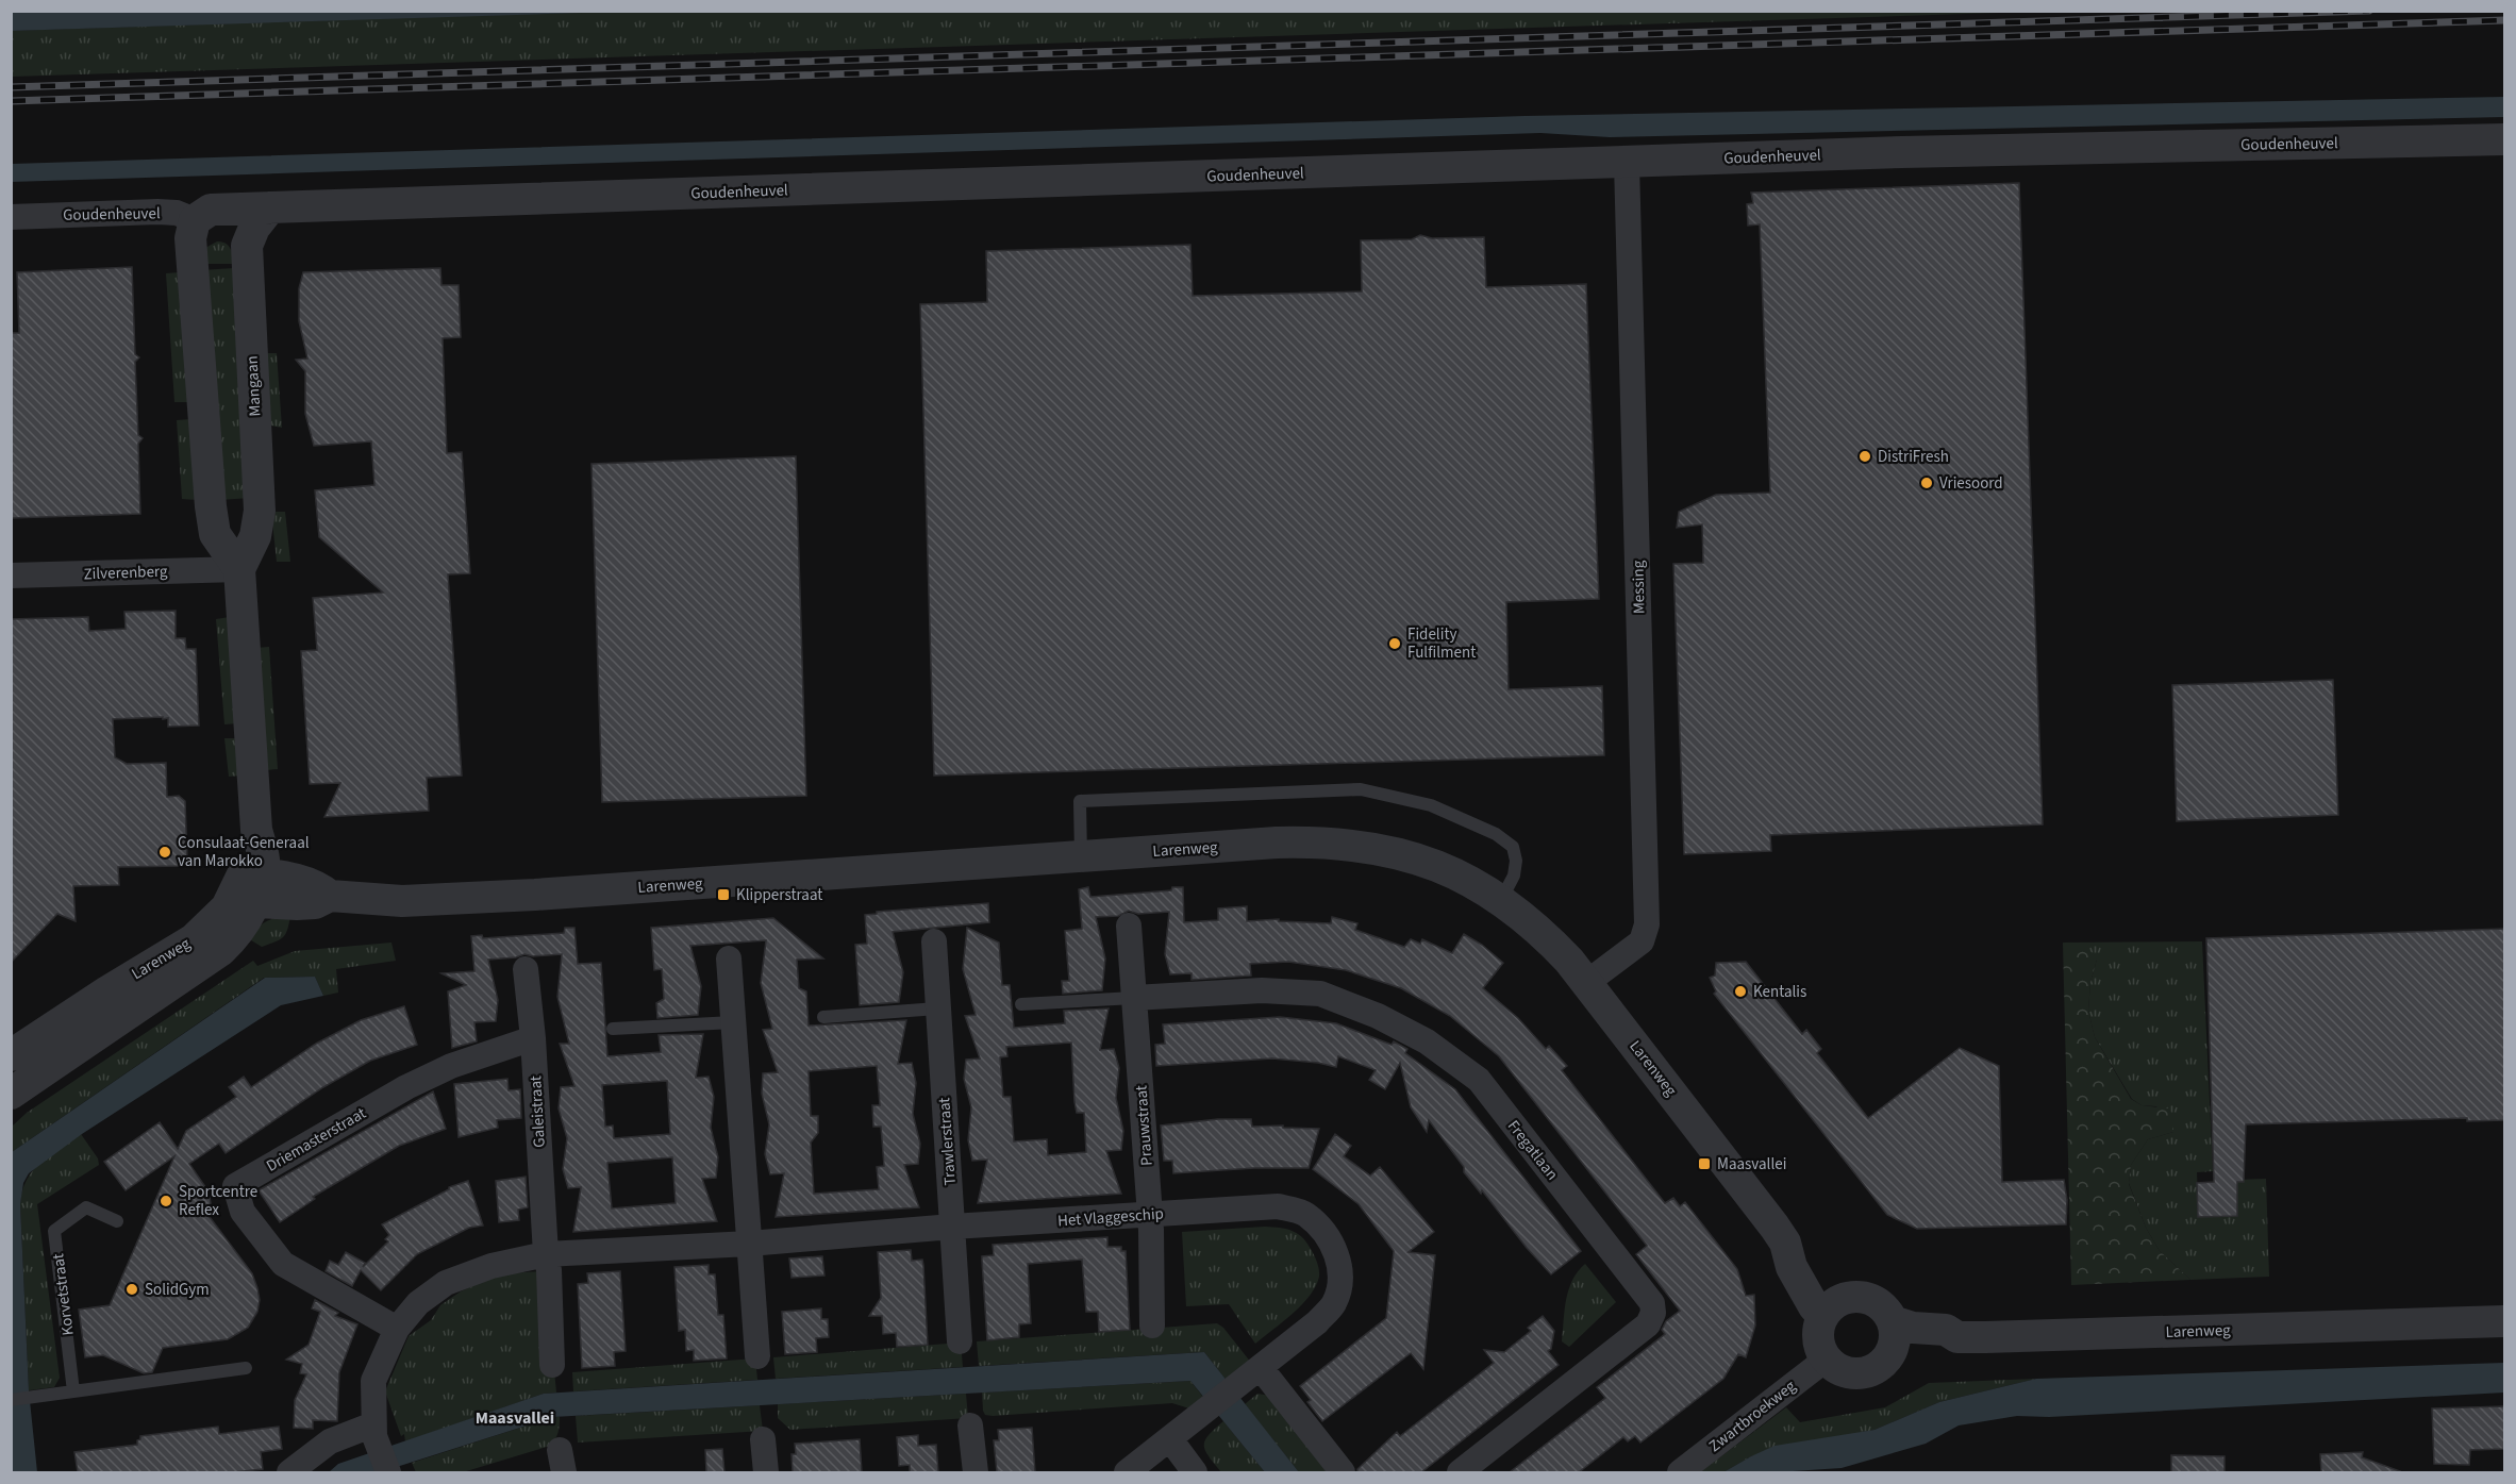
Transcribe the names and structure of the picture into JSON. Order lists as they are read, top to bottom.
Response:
{
  "streets": {
    "street": [
      "Goudenheuvel",
      "Mangaan",
      "Zilverenberg",
      "Messing",
      "Larenweg",
      "Galeistraat",
      "Prauwstraat",
      "Driemasterstraat",
      "Trawlerstraat",
      "Fregatlaan",
      "Het Vlaggeschip",
      "Zwartbroekweg"
    ],
    "lane": ["Korvetstraat"]
  },
  "crossings": [
    ["Goudenheuvel", "Mangaan"],
    ["Goudenheuvel", "Messing"],
    ["Mangaan", "Zilverenberg"],
    ["Mangaan", "Larenweg"],
    ["Messing", "Larenweg"],
    ["Larenweg", "Zwartbroekweg"],
    ["Galeistraat", "Driemasterstraat"],
    ["Galeistraat", "Het Vlaggeschip"],
    ["Prauwstraat", "Fregatlaan"],
    ["Prauwstraat", "Het Vlaggeschip"],
    ["Driemasterstraat", "Het Vlaggeschip"],
    ["Trawlerstraat", "Het Vlaggeschip"]
  ],
  "districts": ["Maasvallei"],
  "places": {
    "other": [
      "DistriFresh",
      "Vriesoord",
      "Fidelity Fulfilment",
      "Consulaat-Generaal van Marokko",
      "Kentalis",
      "Sportcentre Reflex",
      "SolidGym"
    ],
    "transit": ["Klipperstraat", "Maasvallei"]
  }
}
